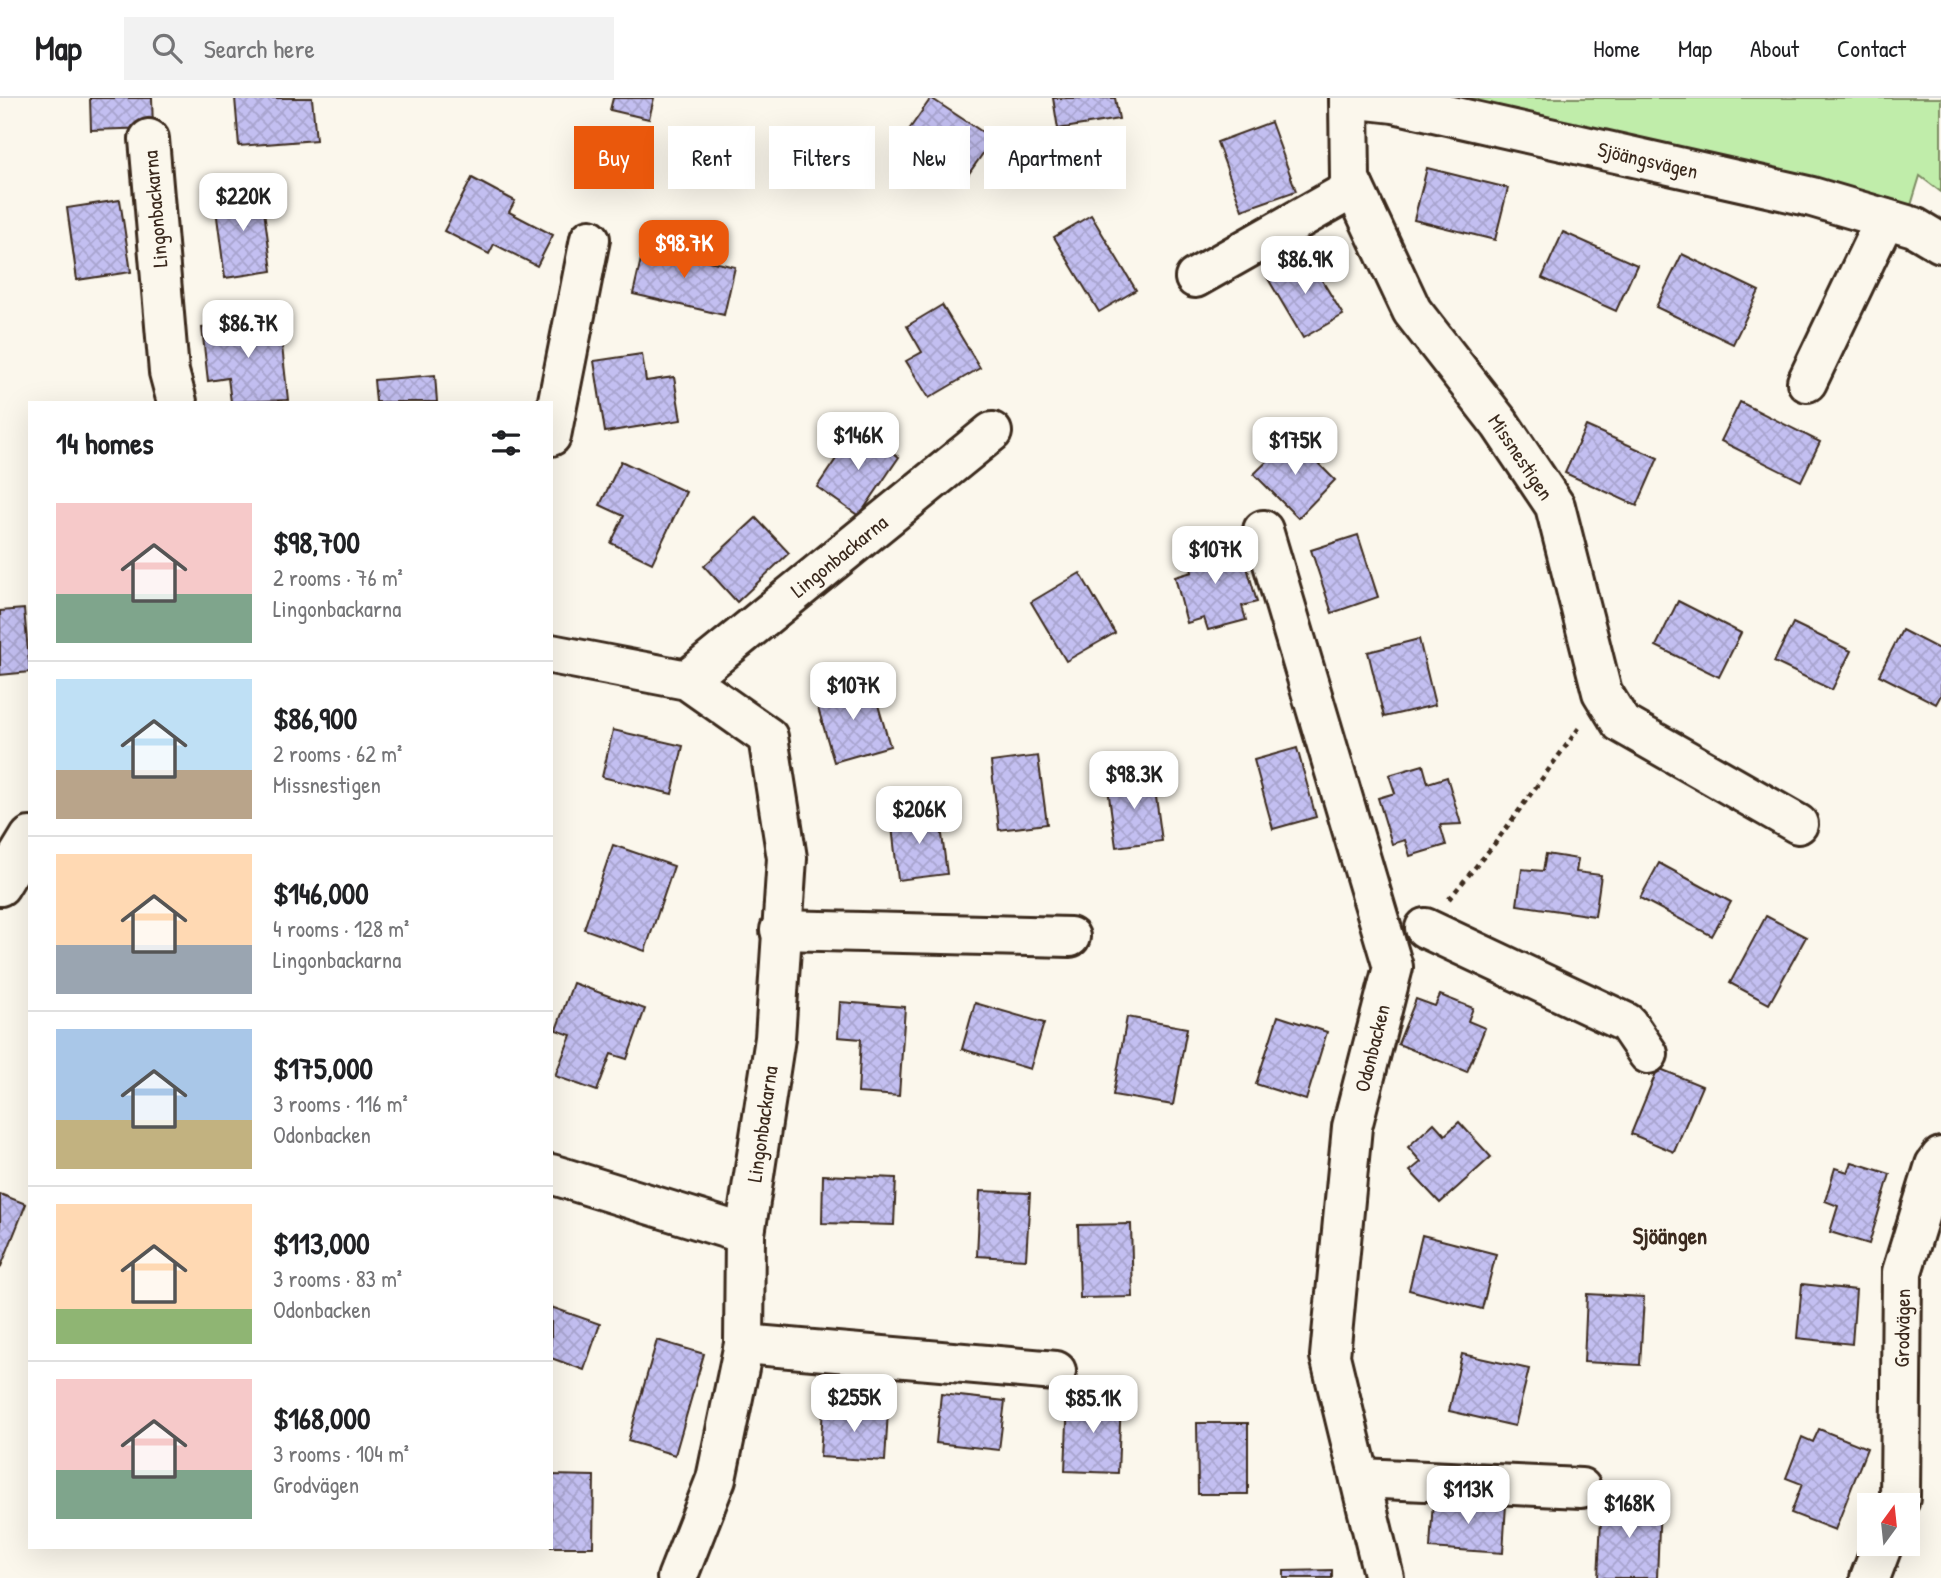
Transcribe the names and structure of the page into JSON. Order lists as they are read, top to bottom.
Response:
{
  "streets": {
    "street": [
      "Sjöängsvägen",
      "Lingonbackarna",
      "Missnestigen",
      "Odonbacken",
      "Grodvägen"
    ]
  },
  "crossings": [
    ["Sjöängsvägen", "Missnestigen"]
  ],
  "districts": ["Sjöängen"],
  "north": "top",
  "page": {
    "header": "Map",
    "search": "Search here",
    "nav": [
      "Home",
      "Map",
      "About",
      "Contact"
    ],
    "chip": [
      "Buy",
      "Rent",
      "Filters",
      "New",
      "Apartment"
    ],
    "price": [
      "$220K",
      "$98.7K",
      "$86.9K",
      "$86.7K",
      "$146K",
      "$175K",
      "$107K",
      "$107K",
      "$98.3K",
      "$206K",
      "$255K",
      "$85.1K",
      "$113K",
      "$168K"
    ],
    "heading": "14 homes",
    "list": [
      {
        "name": "$98,700",
        "note": "2 rooms · 76 m² · Lingonbackarna"
      },
      {
        "name": "$86,900",
        "note": "2 rooms · 62 m² · Missnestigen"
      },
      {
        "name": "$146,000",
        "note": "4 rooms · 128 m² · Lingonbackarna"
      },
      {
        "name": "$175,000",
        "note": "3 rooms · 116 m² · Odonbacken"
      },
      {
        "name": "$113,000",
        "note": "3 rooms · 83 m² · Odonbacken"
      },
      {
        "name": "$168,000",
        "note": "3 rooms · 104 m² · Grodvägen"
      }
    ]
  }
}
